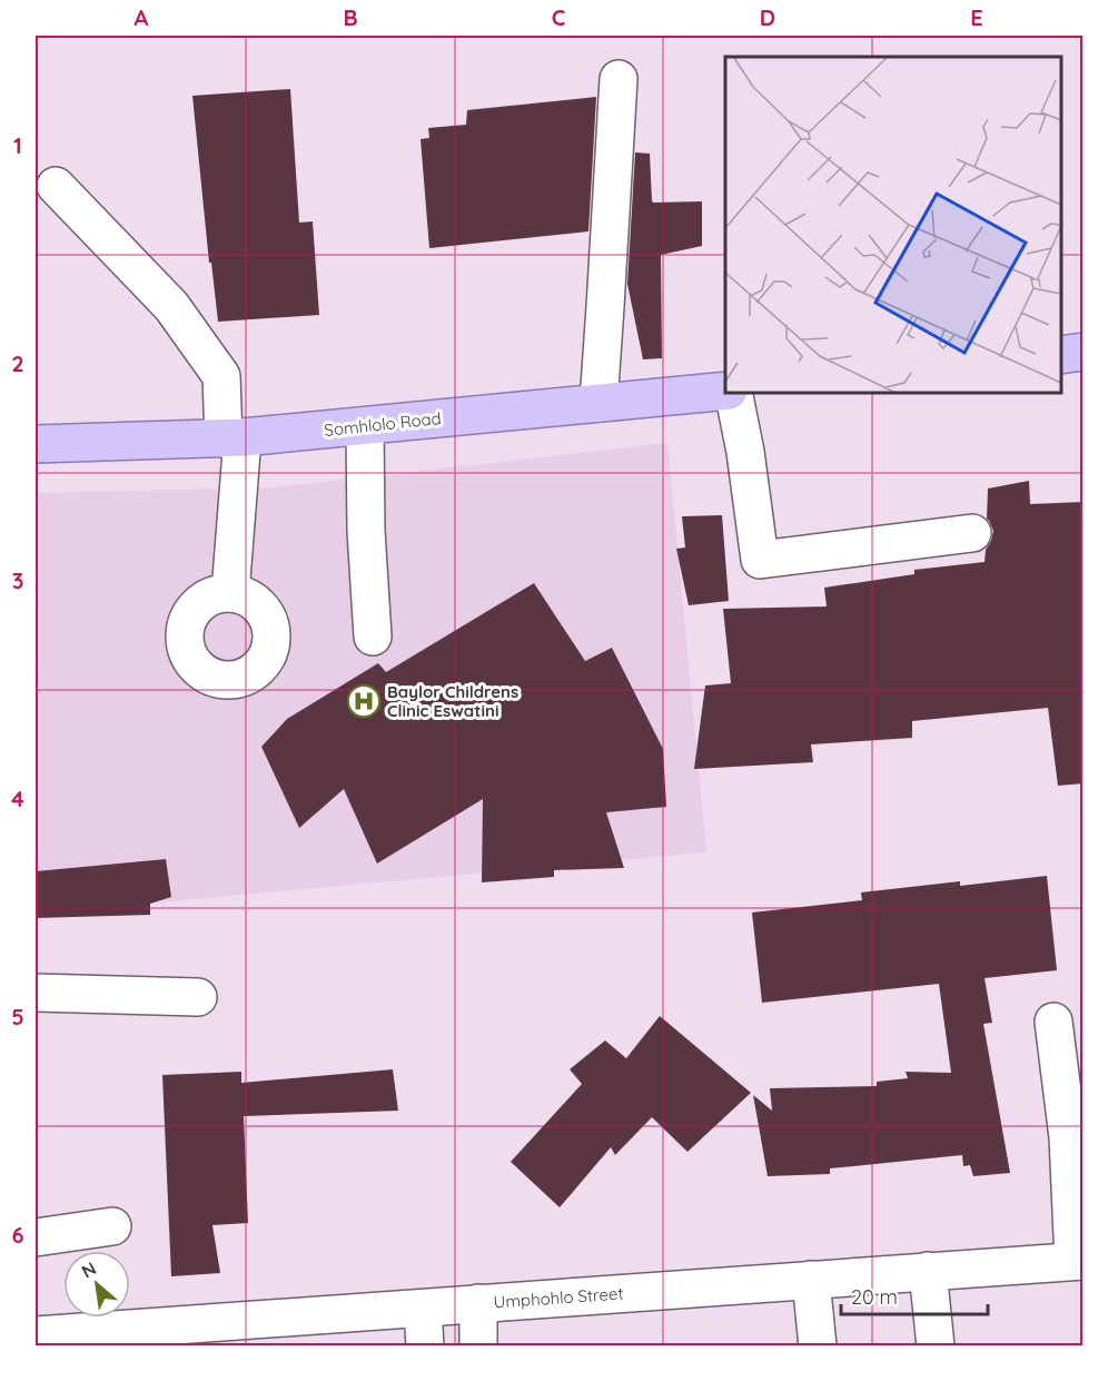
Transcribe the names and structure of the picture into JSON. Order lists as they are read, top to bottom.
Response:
{
  "streets": {
    "main road": ["Somhlolo Road"],
    "street": ["Umphohlo Street"]
  },
  "places": {
    "hospital": ["Baylor Childrens Clinic Eswatini"]
  },
  "scale_bar": "20 m",
  "north": "top left",
  "grid": {
    "columns": [
      "A",
      "B",
      "C",
      "D",
      "E"
    ],
    "rows": [
      "1",
      "2",
      "3",
      "4",
      "5",
      "6"
    ]
  }
}
